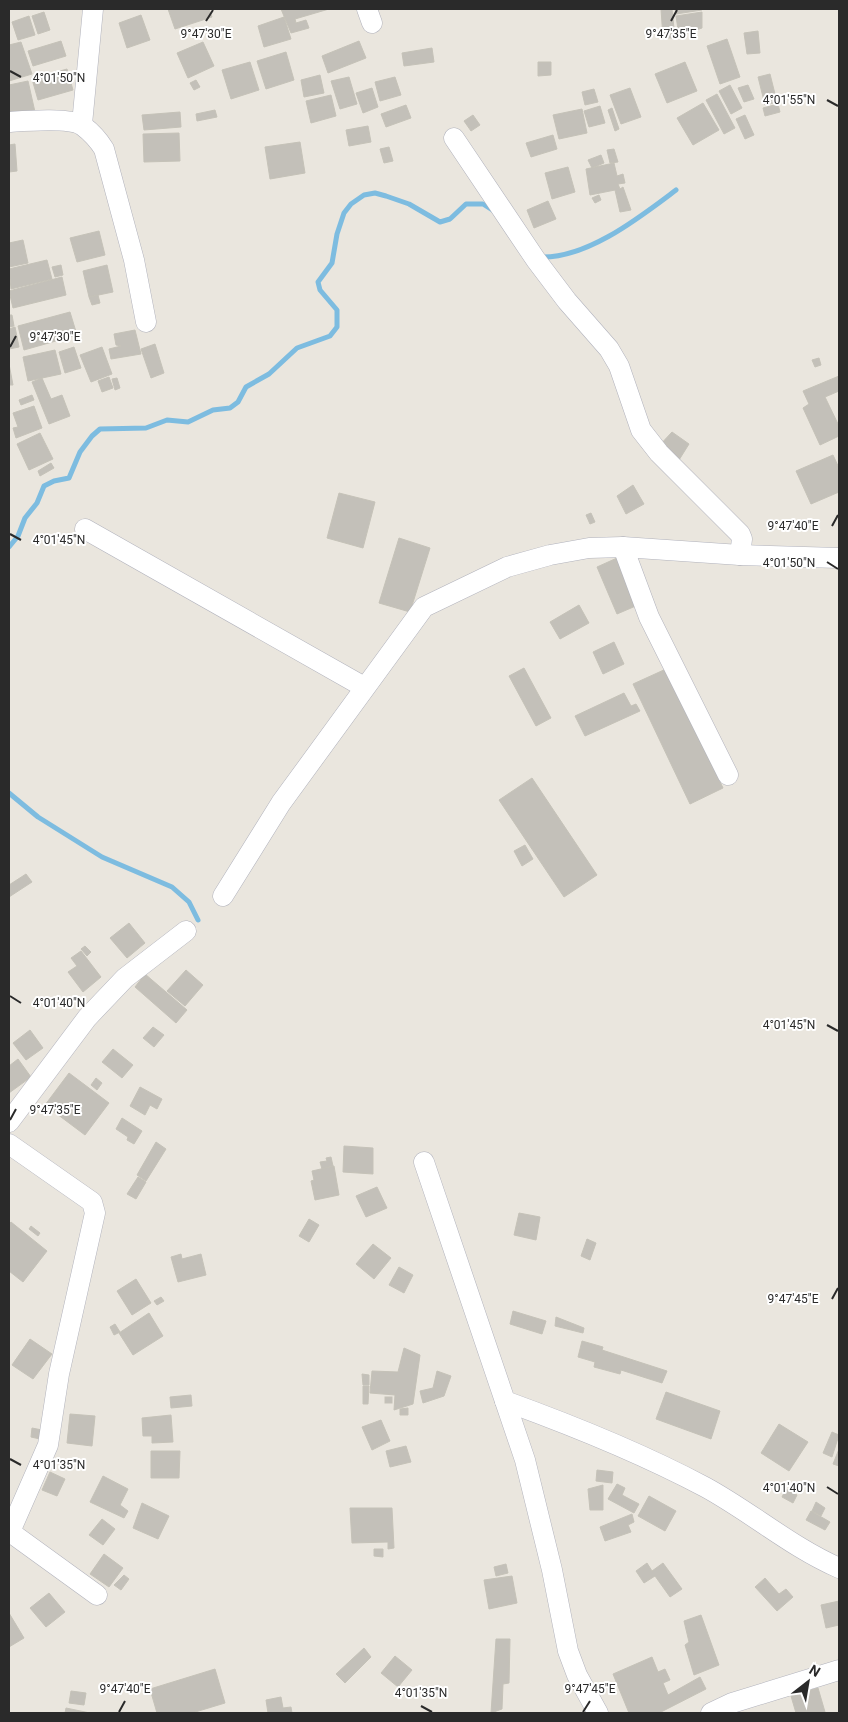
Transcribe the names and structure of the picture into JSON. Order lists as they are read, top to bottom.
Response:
{
  "north": "top right",
  "coordinates": [
    "9°47'30\"E",
    "9°47'35\"E",
    "4°01'50\"N",
    "4°01'55\"N",
    "9°47'40\"E",
    "4°01'45\"N",
    "4°01'40\"N",
    "9°47'45\"E",
    "4°01'35\"N"
  ]
}
